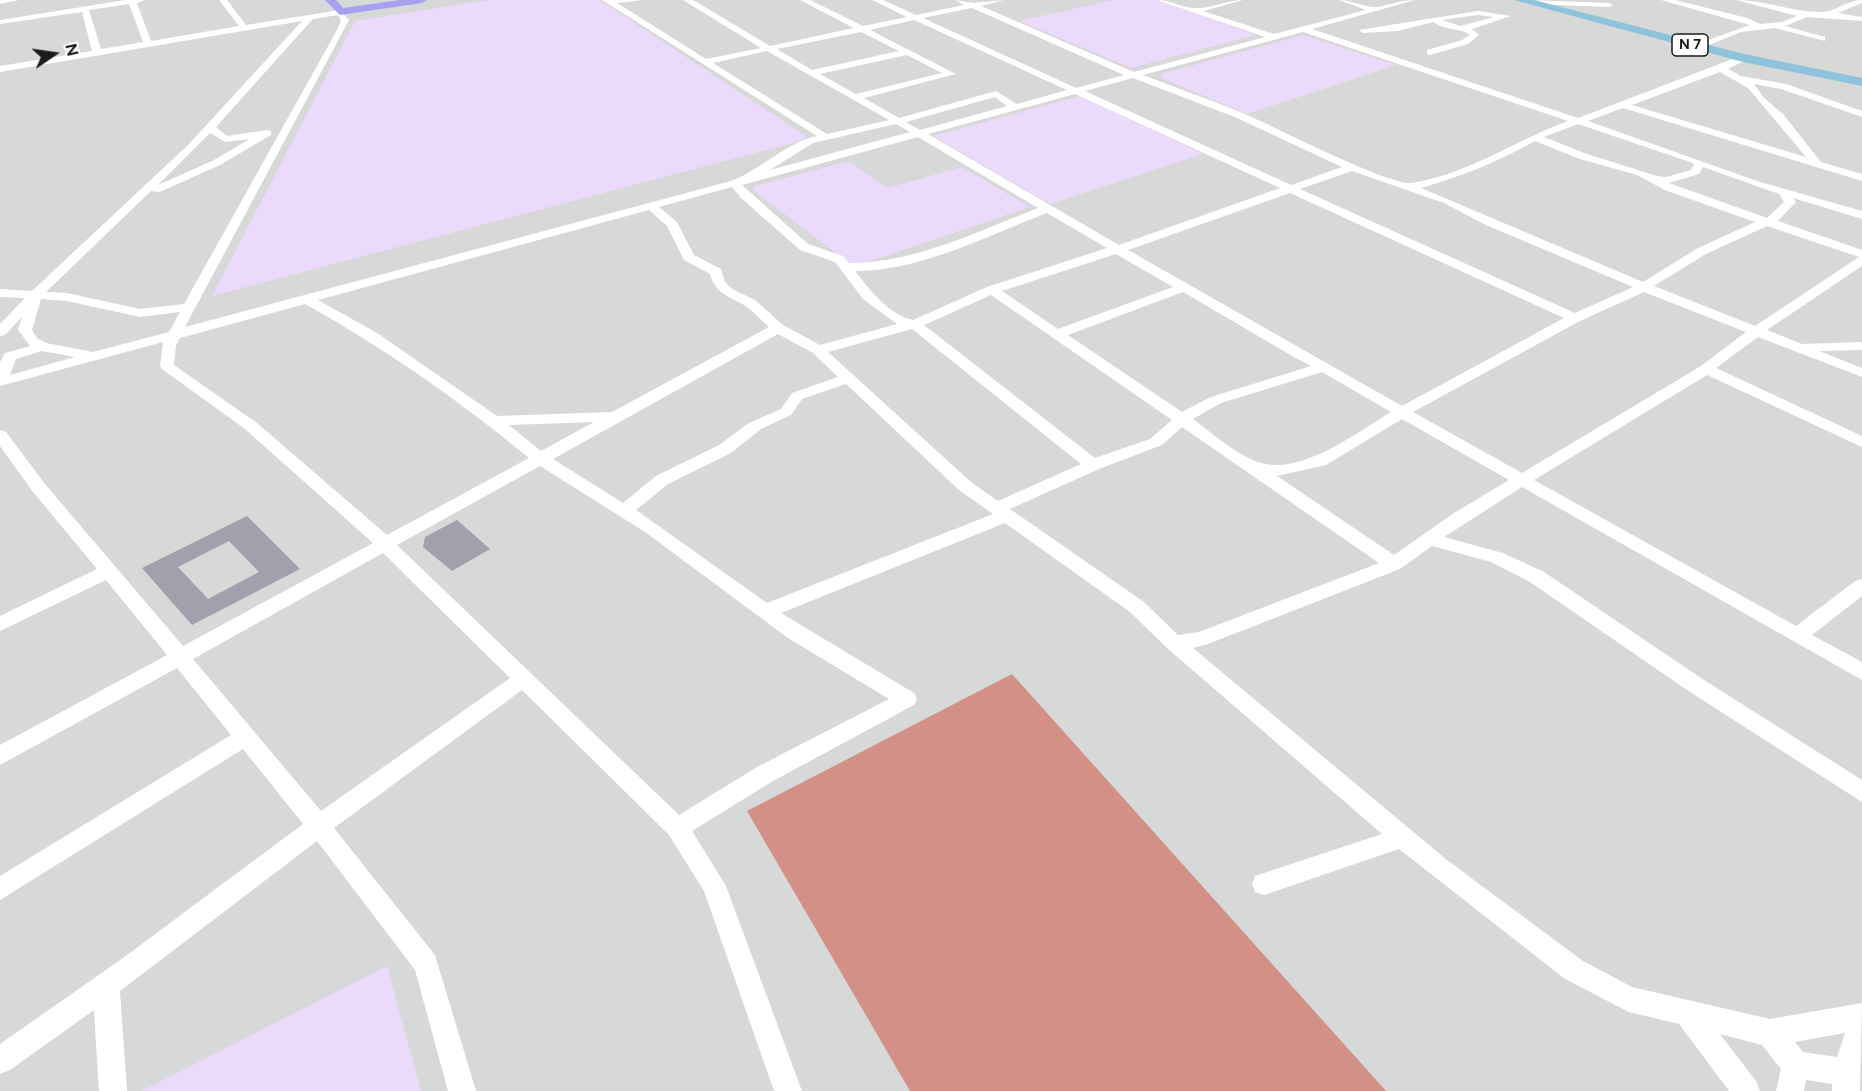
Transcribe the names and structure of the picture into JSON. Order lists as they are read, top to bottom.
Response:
{
  "streets": {
    "highway": ["N 7"]
  },
  "north": "right"
}
